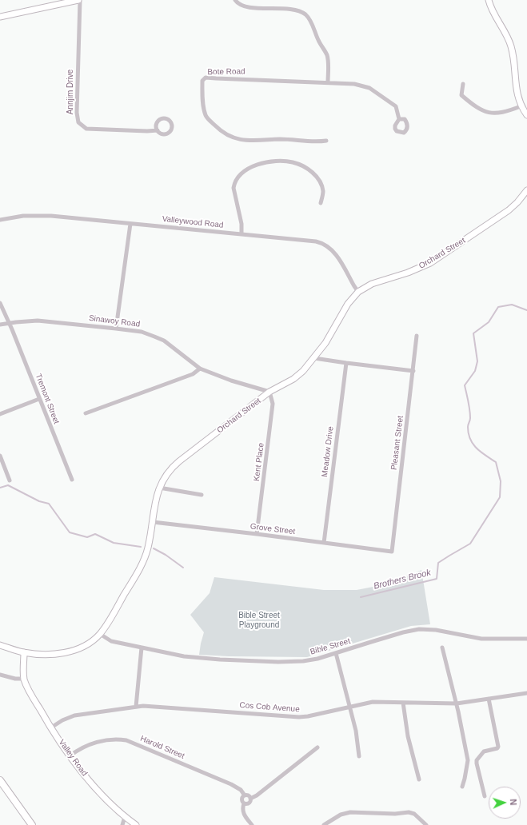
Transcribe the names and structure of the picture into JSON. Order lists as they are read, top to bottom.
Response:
{
  "streets": {
    "street": [
      "Bote Road",
      "Annjim Drive",
      "Valleywood Road",
      "Orchard Street",
      "Sinawoy Road",
      "Tremont Street",
      "Pleasant Street",
      "Meadow Drive",
      "Kent Place",
      "Grove Street",
      "Bible Street",
      "Cos Cob Avenue",
      "Harold Street",
      "Valley Road"
    ]
  },
  "crossings": [
    ["Valleywood Road", "Orchard Street"],
    ["Orchard Street", "Sinawoy Road"],
    ["Orchard Street", "Kent Place"],
    ["Orchard Street", "Grove Street"],
    ["Orchard Street", "Bible Street"],
    ["Orchard Street", "Valley Road"],
    ["Sinawoy Road", "Tremont Street"],
    ["Sinawoy Road", "Kent Place"],
    ["Pleasant Street", "Grove Street"],
    ["Meadow Drive", "Grove Street"],
    ["Kent Place", "Grove Street"],
    ["Cos Cob Avenue", "Valley Road"],
    ["Harold Street", "Valley Road"]
  ],
  "water": ["Brothers Brook"],
  "parks": ["Bible Street Playground"],
  "north": "right"
}
